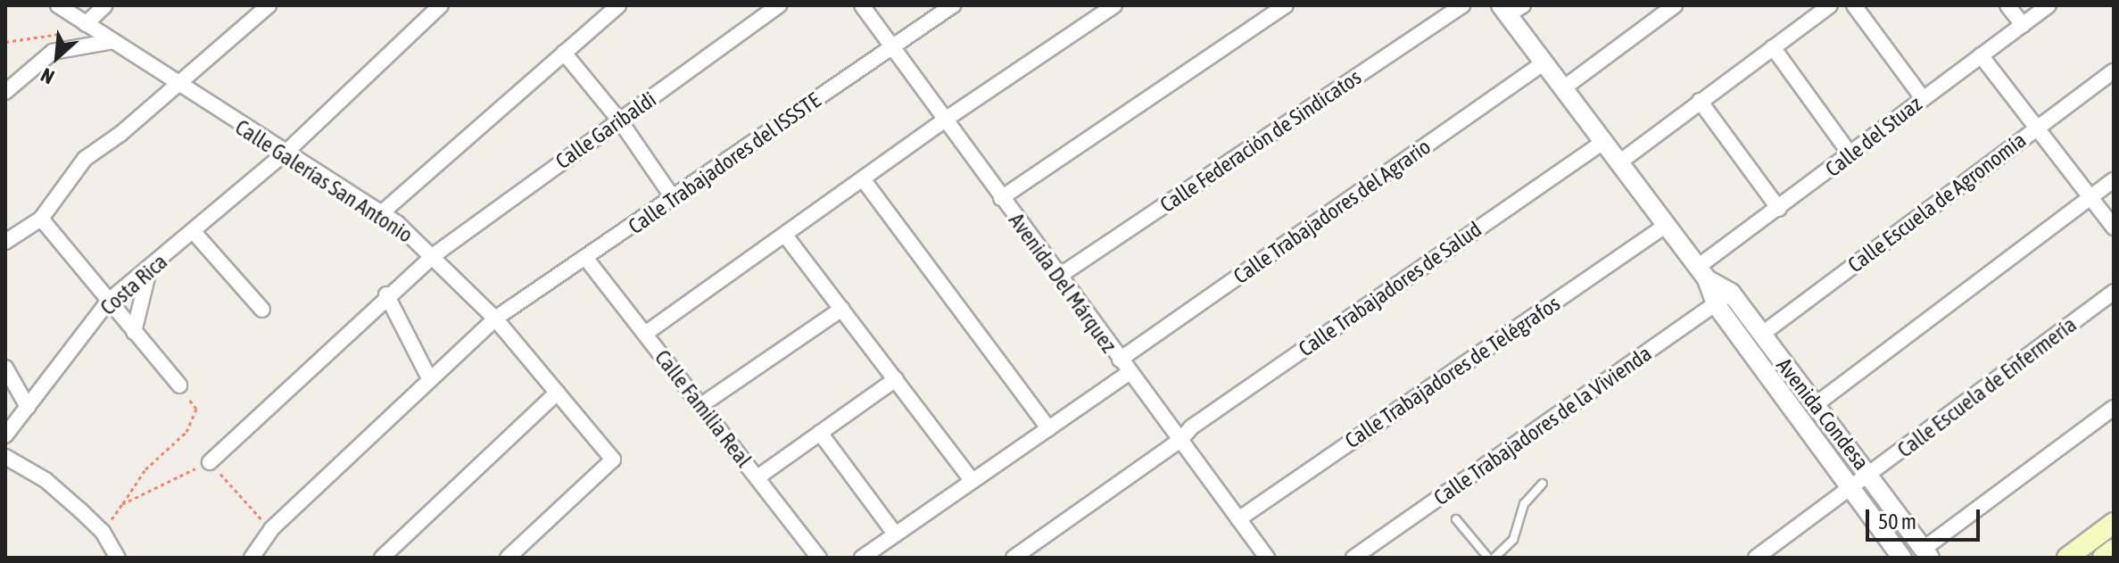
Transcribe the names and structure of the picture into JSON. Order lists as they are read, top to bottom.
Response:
{
  "streets": {
    "street": [
      "Calle Garibaldi",
      "Calle del Stuaz",
      "Calle Federación de Sindicatos",
      "Calle Trabajadores del ISSSTE",
      "Calle Galerías San Antonio",
      "Calle Escuela de Agronomía",
      "Calle Trabajadores del Agrario",
      "Avenida Del Márquez",
      "Costa Rica",
      "Calle Trabajadores de Salud",
      "Calle Trabajadores de Telégrafos",
      "Calle Escuela de Enfermería",
      "Calle Familia Real",
      "Avenida Condesa",
      "Calle Trabajadores de la Vivienda"
    ]
  },
  "crossings": [
    ["Calle Garibaldi", "Calle Galerías San Antonio"],
    ["Calle del Stuaz", "Avenida Condesa"],
    ["Calle Federación de Sindicatos", "Avenida Del Márquez"],
    ["Calle Trabajadores del ISSSTE", "Calle Galerías San Antonio"],
    ["Calle Trabajadores del ISSSTE", "Avenida Del Márquez"],
    ["Calle Trabajadores del ISSSTE", "Calle Familia Real"],
    ["Calle Galerías San Antonio", "Costa Rica"],
    ["Calle Escuela de Agronomía", "Avenida Condesa"],
    ["Calle Trabajadores del Agrario", "Avenida Del Márquez"],
    ["Calle Trabajadores del Agrario", "Avenida Condesa"],
    ["Avenida Del Márquez", "Calle Trabajadores de Salud"],
    ["Avenida Del Márquez", "Calle Trabajadores de Telégrafos"],
    ["Calle Trabajadores de Salud", "Avenida Condesa"],
    ["Calle Trabajadores de Telégrafos", "Avenida Condesa"],
    ["Calle Escuela de Enfermería", "Avenida Condesa"],
    ["Avenida Condesa", "Calle Trabajadores de la Vivienda"]
  ],
  "scale_bar": "50 m",
  "north": "bottom left"
}
